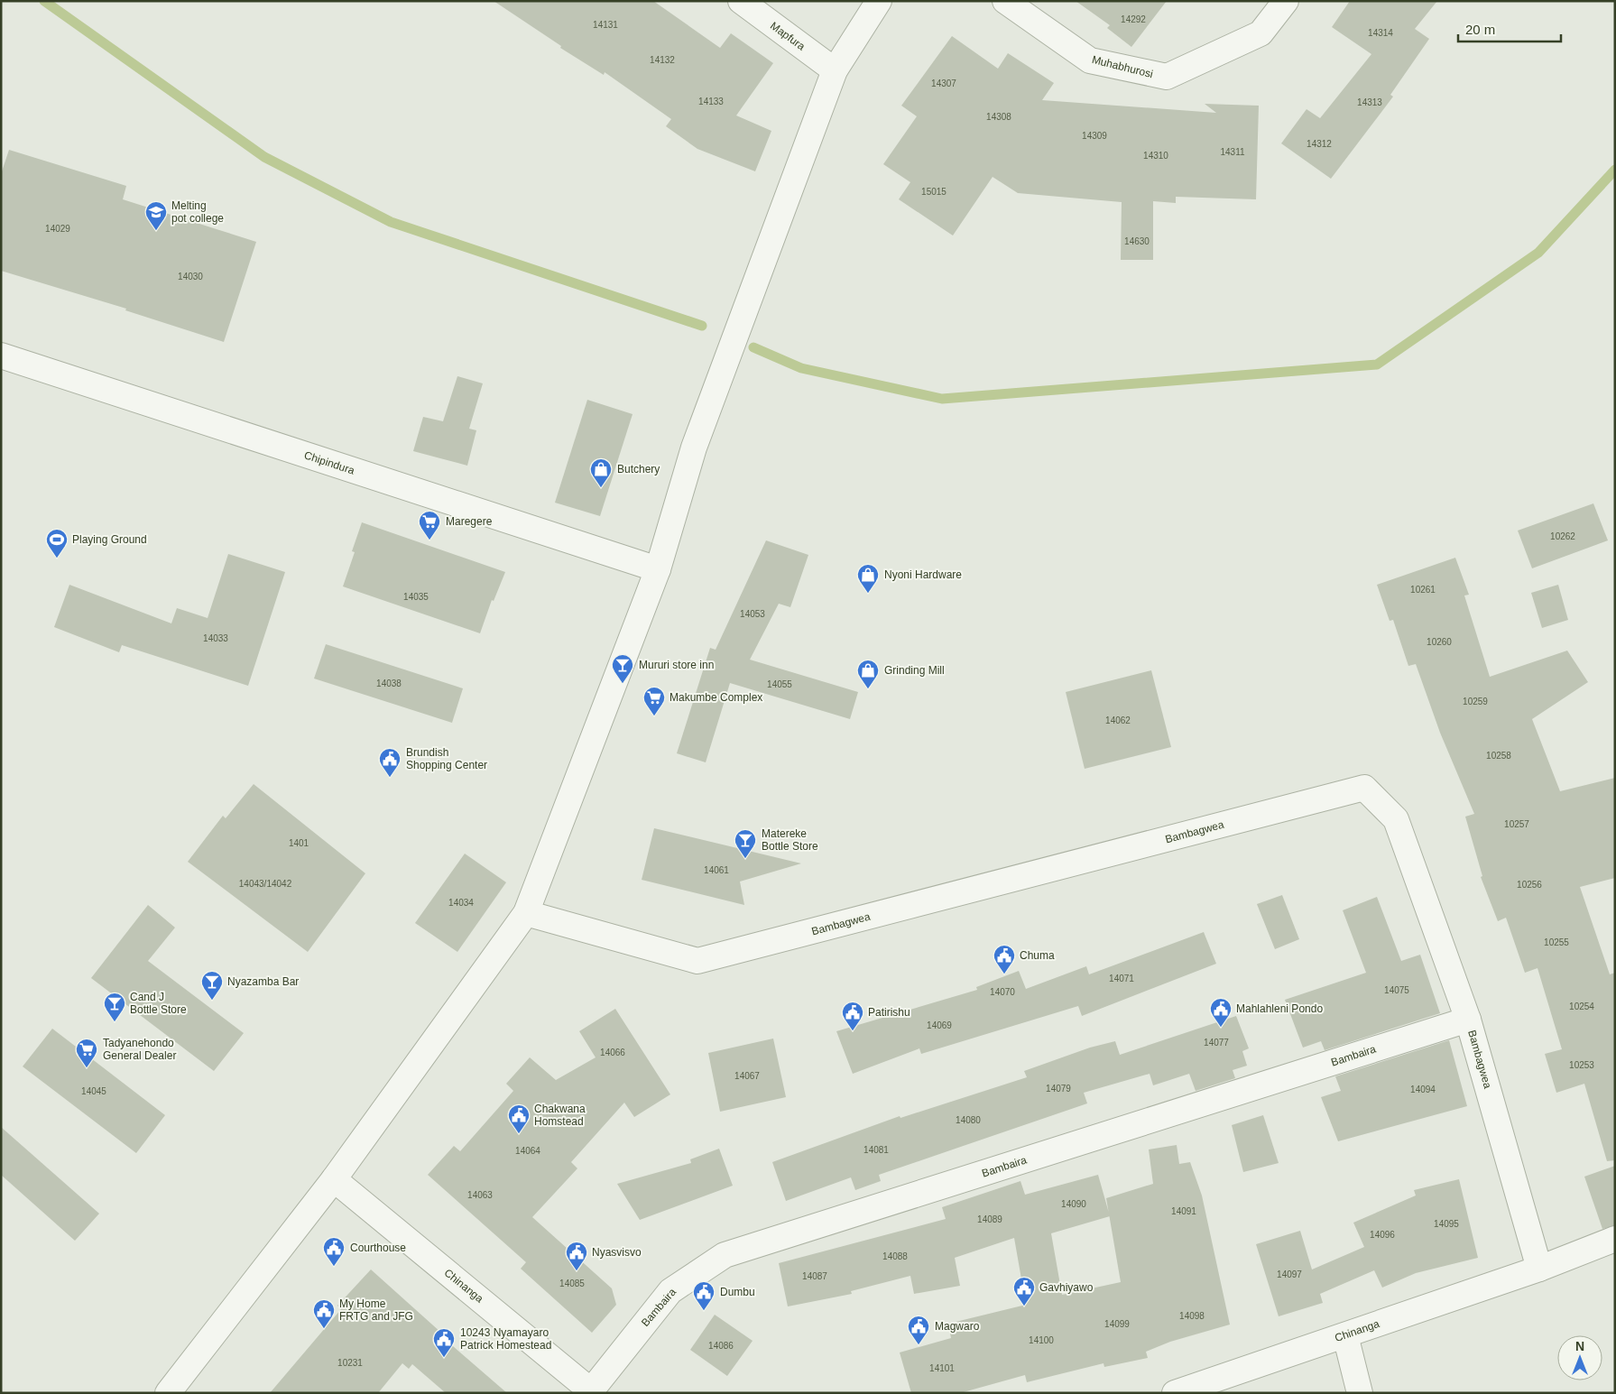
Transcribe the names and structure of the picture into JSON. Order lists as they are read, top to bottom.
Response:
{
  "streets": {
    "street": [
      "Mapfura",
      "Muhabhurosi",
      "Chipindura",
      "Bambagwea",
      "Bambaira",
      "Chinanga"
    ]
  },
  "crossings": [
    ["Bambagwea", "Bambaira"],
    ["Bambagwea", "Chinanga"],
    ["Bambaira", "Chinanga"]
  ],
  "places": {
    "school or university": ["Melting pot college"],
    "shop": ["Butchery", "Nyoni Hardware", "Grinding Mill"],
    "supermarket": ["Maregere", "Makumbe Complex", "Tadyanehondo General Dealer"],
    "sports": ["Playing Ground"],
    "bar": [
      "Mururi store inn",
      "Matereke Bottle Store",
      "Nyazamba Bar",
      "Cand J Bottle Store"
    ],
    "public building": [
      "Brundish Shopping Center",
      "Chuma",
      "Mahlahleni Pondo",
      "Patirishu",
      "Chakwana Homstead",
      "Courthouse",
      "Nyasvisvo",
      "Gavhiyawo",
      "Dumbu",
      "My Home FRTG and JFG",
      "Magwaro",
      "10243 Nyamayaro Patrick Homestead"
    ]
  },
  "house_numbers": [
    "14292",
    "14131",
    "14314",
    "14132",
    "14307",
    "14133",
    "14313",
    "14308",
    "14309",
    "14312",
    "14311",
    "14310",
    "15015",
    "14029",
    "14630",
    "14030",
    "10262",
    "10261",
    "14035",
    "14053",
    "14033",
    "10260",
    "14038",
    "14055",
    "10259",
    "14062",
    "10258",
    "10257",
    "1401",
    "14061",
    "14043/14042",
    "10256",
    "14034",
    "10255",
    "14071",
    "14075",
    "14070",
    "10254",
    "14069",
    "14077",
    "14066",
    "10253",
    "14067",
    "14079",
    "14094",
    "14045",
    "14080",
    "14081",
    "14064",
    "14063",
    "14090",
    "14091",
    "14089",
    "14095",
    "14096",
    "14088",
    "14097",
    "14087",
    "14085",
    "14098",
    "14099",
    "14100",
    "14086",
    "10231",
    "14101"
  ],
  "scale_bar": "20 m",
  "north": "top"
}
